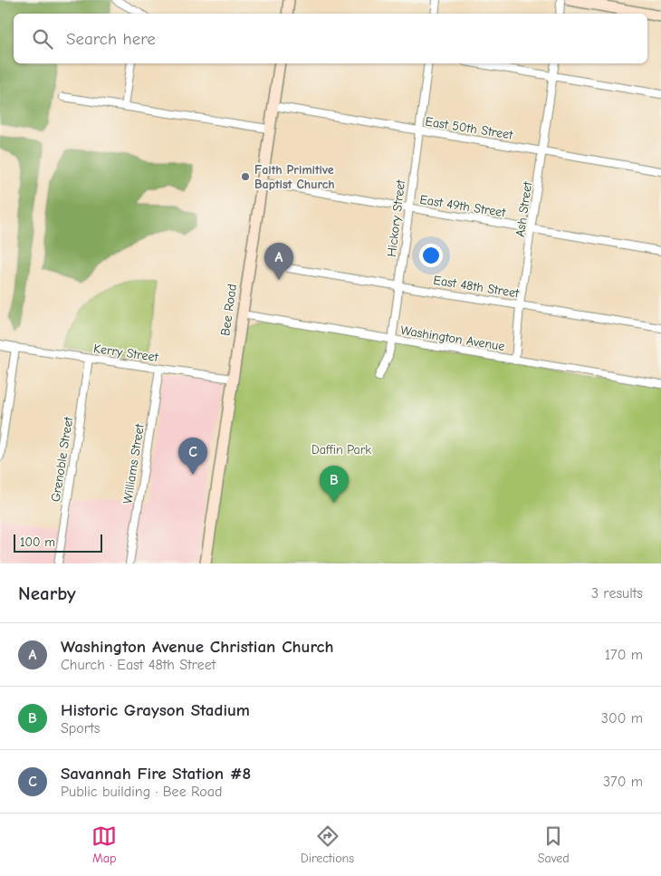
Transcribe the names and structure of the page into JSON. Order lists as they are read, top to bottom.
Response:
{
  "streets": {
    "main road": ["Bee Road"],
    "street": [
      "East 50th Street",
      "East 49th Street",
      "Ash Street",
      "Hickory Street",
      "East 48th Street",
      "Washington Avenue",
      "Kerry Street",
      "Grenoble Street",
      "Williams Street"
    ]
  },
  "crossings": [
    ["East 50th Street", "Ash Street"],
    ["East 50th Street", "Hickory Street"],
    ["East 50th Street", "Bee Road"],
    ["East 49th Street", "Ash Street"],
    ["East 49th Street", "Hickory Street"],
    ["East 49th Street", "Bee Road"],
    ["Ash Street", "East 48th Street"],
    ["Ash Street", "Washington Avenue"],
    ["Hickory Street", "East 48th Street"],
    ["Hickory Street", "Washington Avenue"],
    ["Bee Road", "Washington Avenue"],
    ["Bee Road", "Kerry Street"],
    ["Kerry Street", "Grenoble Street"],
    ["Kerry Street", "Williams Street"]
  ],
  "parks": ["Daffin Park"],
  "places": ["Faith Primitive Baptist Church"],
  "scale_bar": "100 m",
  "page": {
    "search": "Search here",
    "pins": ["A", "C", "B"],
    "scale": "100 m",
    "heading": ["Nearby", "3 results"],
    "list": [
      {
        "mark": "A",
        "name": "Washington Avenue Christian Church",
        "note": "Church · East 48th Street",
        "value": "170 m"
      },
      {
        "mark": "B",
        "name": "Historic Grayson Stadium",
        "note": "Sports",
        "value": "300 m"
      },
      {
        "mark": "C",
        "name": "Savannah Fire Station #8",
        "note": "Public building · Bee Road",
        "value": "370 m"
      }
    ],
    "nav": ["Map", "Directions", "Saved"]
  }
}
